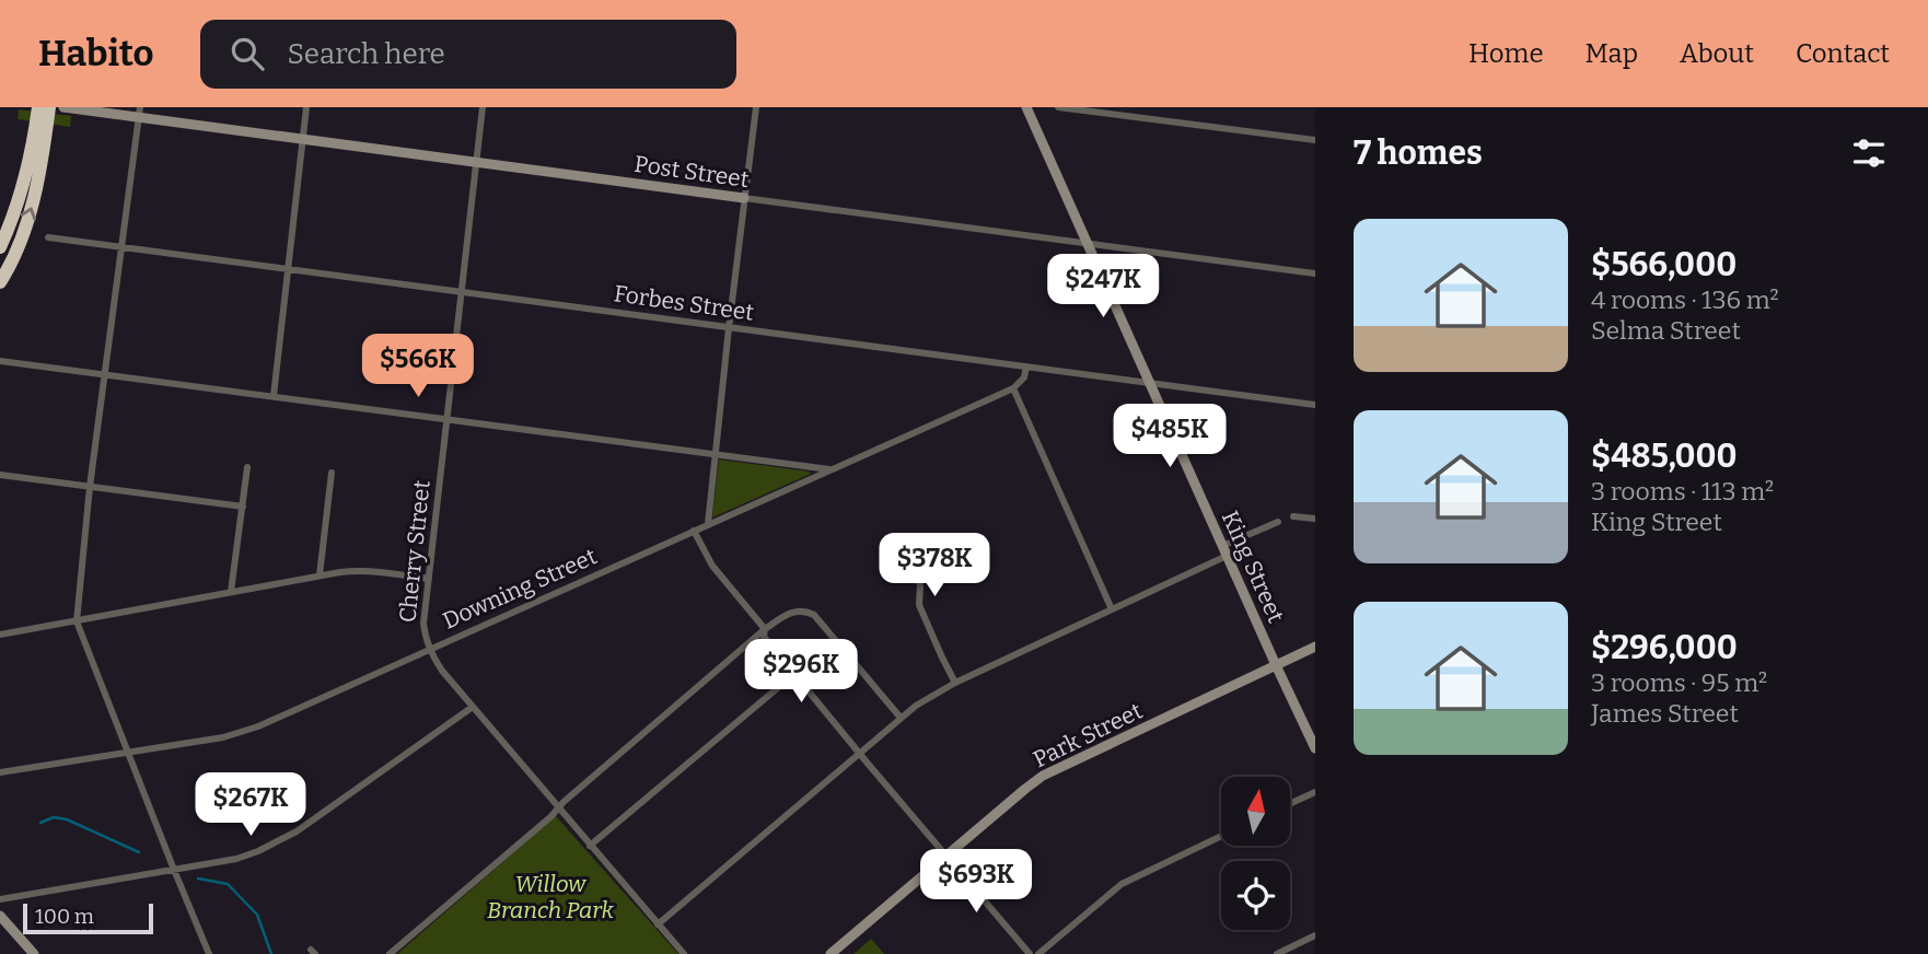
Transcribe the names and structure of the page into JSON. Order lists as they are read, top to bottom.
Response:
{
  "streets": {
    "street": [
      "Post Street",
      "Forbes Street",
      "Cherry Street",
      "King Street",
      "Downing Street",
      "Park Street"
    ]
  },
  "crossings": [
    ["Post Street", "Cherry Street"],
    ["Post Street", "King Street"],
    ["Forbes Street", "Cherry Street"],
    ["Forbes Street", "King Street"],
    ["Cherry Street", "Downing Street"],
    ["King Street", "Park Street"]
  ],
  "parks": ["Willow Branch Park"],
  "scale_bar": "100 m",
  "north": "top",
  "page": {
    "header": "Habito",
    "search": "Search here",
    "nav": [
      "Home",
      "Map",
      "About",
      "Contact"
    ],
    "heading": "7 homes",
    "list": [
      {
        "name": "$566,000",
        "note": "4 rooms · 136 m² · Selma Street"
      },
      {
        "name": "$485,000",
        "note": "3 rooms · 113 m² · King Street"
      },
      {
        "name": "$296,000",
        "note": "3 rooms · 95 m² · James Street"
      }
    ],
    "price": [
      "$247K",
      "$566K",
      "$485K",
      "$378K",
      "$296K",
      "$267K",
      "$693K"
    ],
    "scale": "100 m"
  }
}
